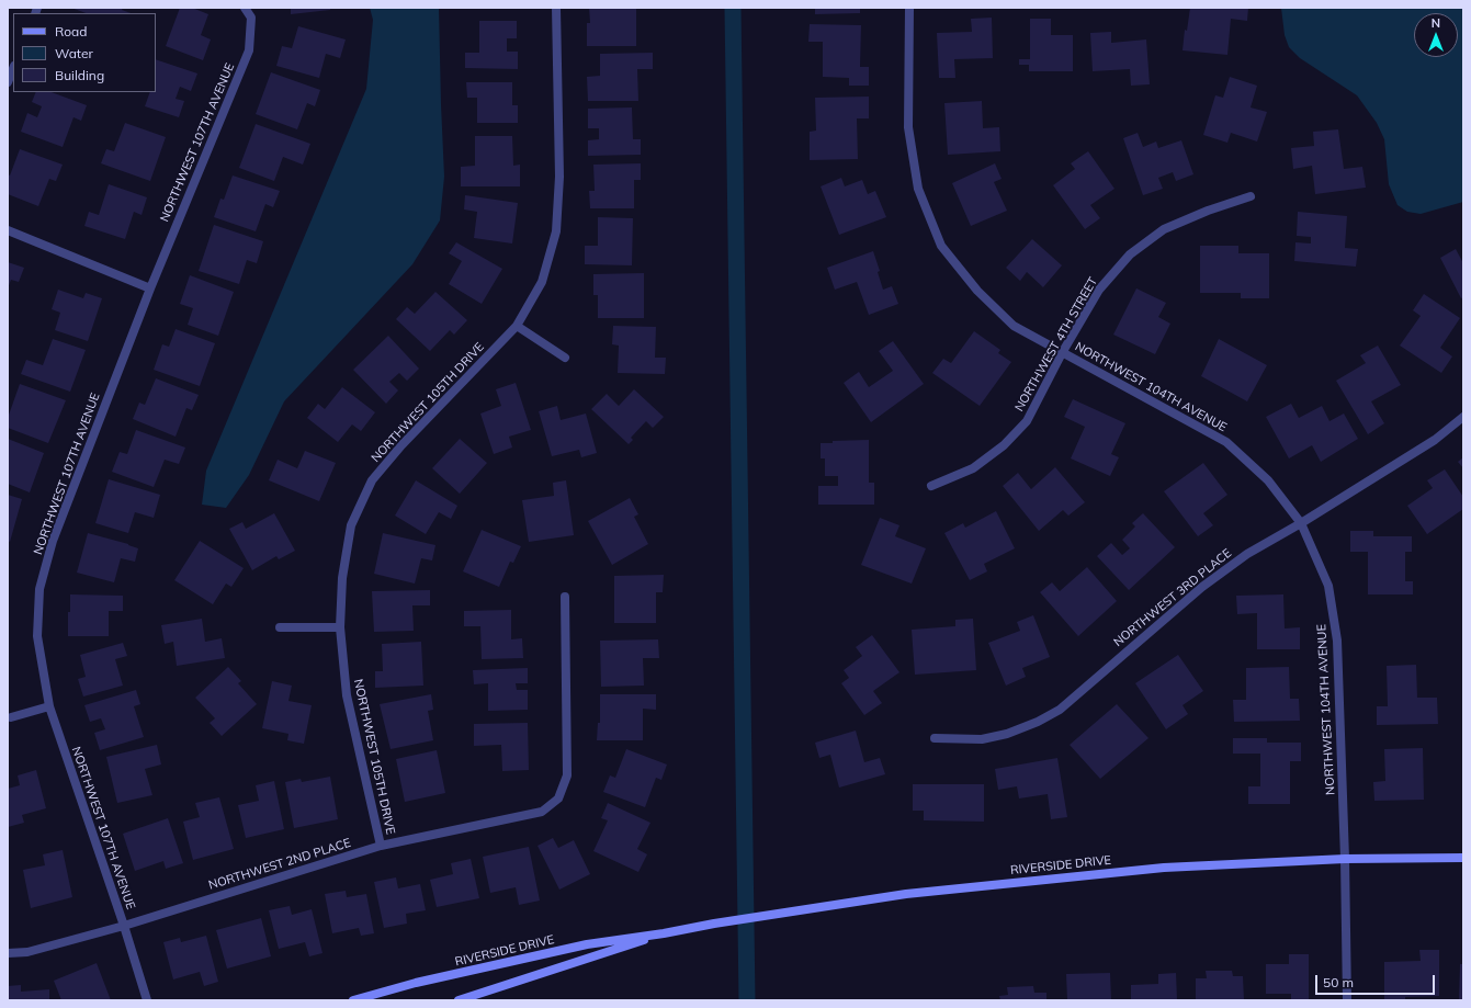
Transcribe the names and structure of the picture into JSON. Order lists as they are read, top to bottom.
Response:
{
  "streets": {
    "street": [
      "NORTHWEST 107TH AVENUE",
      "NORTHWEST 4TH STREET",
      "NORTHWEST 104TH AVENUE",
      "NORTHWEST 105TH DRIVE",
      "NORTHWEST 3RD PLACE",
      "NORTHWEST 2ND PLACE",
      "RIVERSIDE DRIVE"
    ]
  },
  "crossings": [
    ["NORTHWEST 107TH AVENUE", "NORTHWEST 2ND PLACE"],
    ["NORTHWEST 4TH STREET", "NORTHWEST 104TH AVENUE"],
    ["NORTHWEST 104TH AVENUE", "NORTHWEST 3RD PLACE"],
    ["NORTHWEST 104TH AVENUE", "RIVERSIDE DRIVE"],
    ["NORTHWEST 105TH DRIVE", "NORTHWEST 2ND PLACE"]
  ],
  "legend": ["Road", "Water", "Building"],
  "scale_bar": "50 m",
  "north": "top"
}
